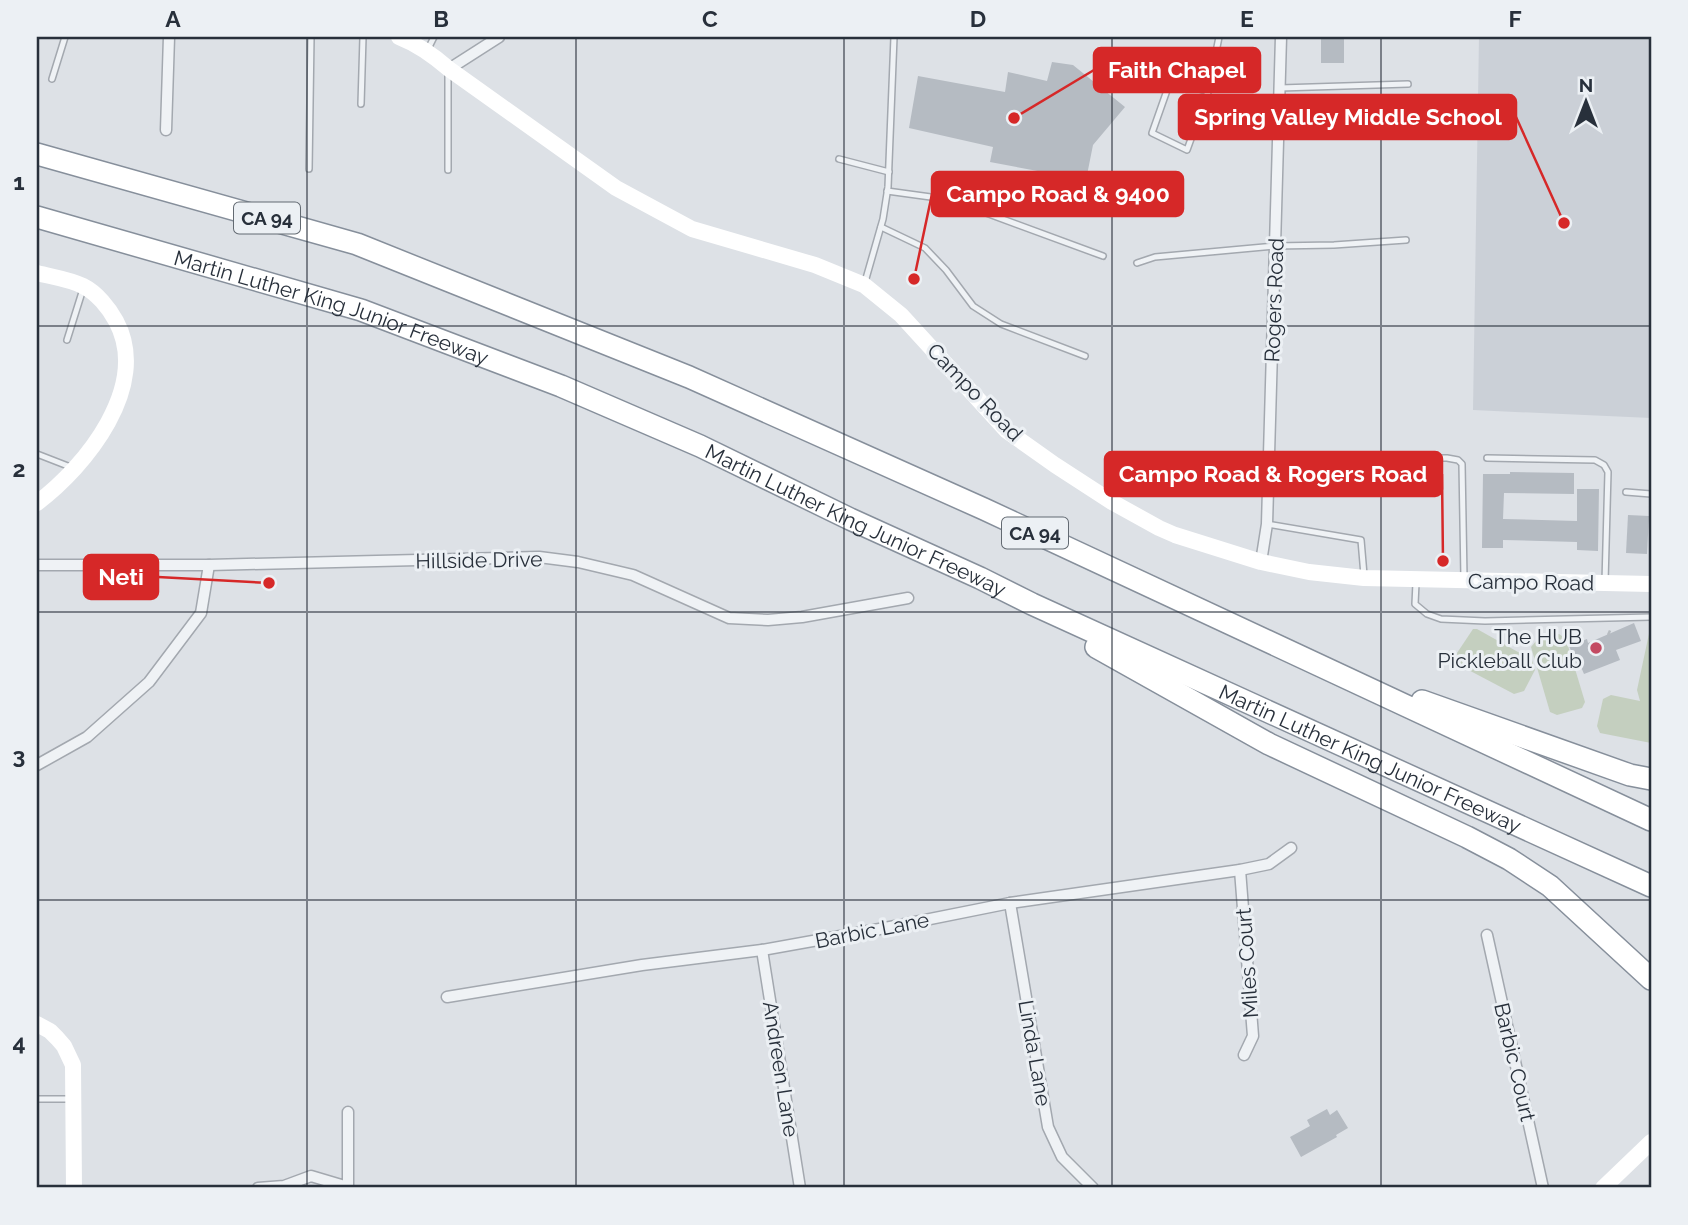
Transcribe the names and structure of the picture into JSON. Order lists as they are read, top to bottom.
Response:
{
  "streets": {
    "highway": ["CA 94", "Martin Luther King Junior Freeway"],
    "main road": ["Campo Road"],
    "street": [
      "Rogers Road",
      "Hillside Drive",
      "Barbic Lane",
      "Miles Court",
      "Linda Lane",
      "Barbic Court",
      "Andreen Lane"
    ]
  },
  "crossings": [
    ["Rogers Road", "Campo Road"],
    ["Barbic Lane", "Miles Court"],
    ["Barbic Lane", "Linda Lane"],
    ["Barbic Lane", "Andreen Lane"]
  ],
  "places": [
    "Faith Chapel",
    "Spring Valley Middle School",
    "Campo Road & 9400",
    "Campo Road & Rogers Road",
    "Neti",
    "The HUB Pickleball Club"
  ],
  "north": "top",
  "grid": {
    "columns": [
      "A",
      "B",
      "C",
      "D",
      "E",
      "F"
    ],
    "rows": [
      "1",
      "2",
      "3",
      "4"
    ]
  }
}
